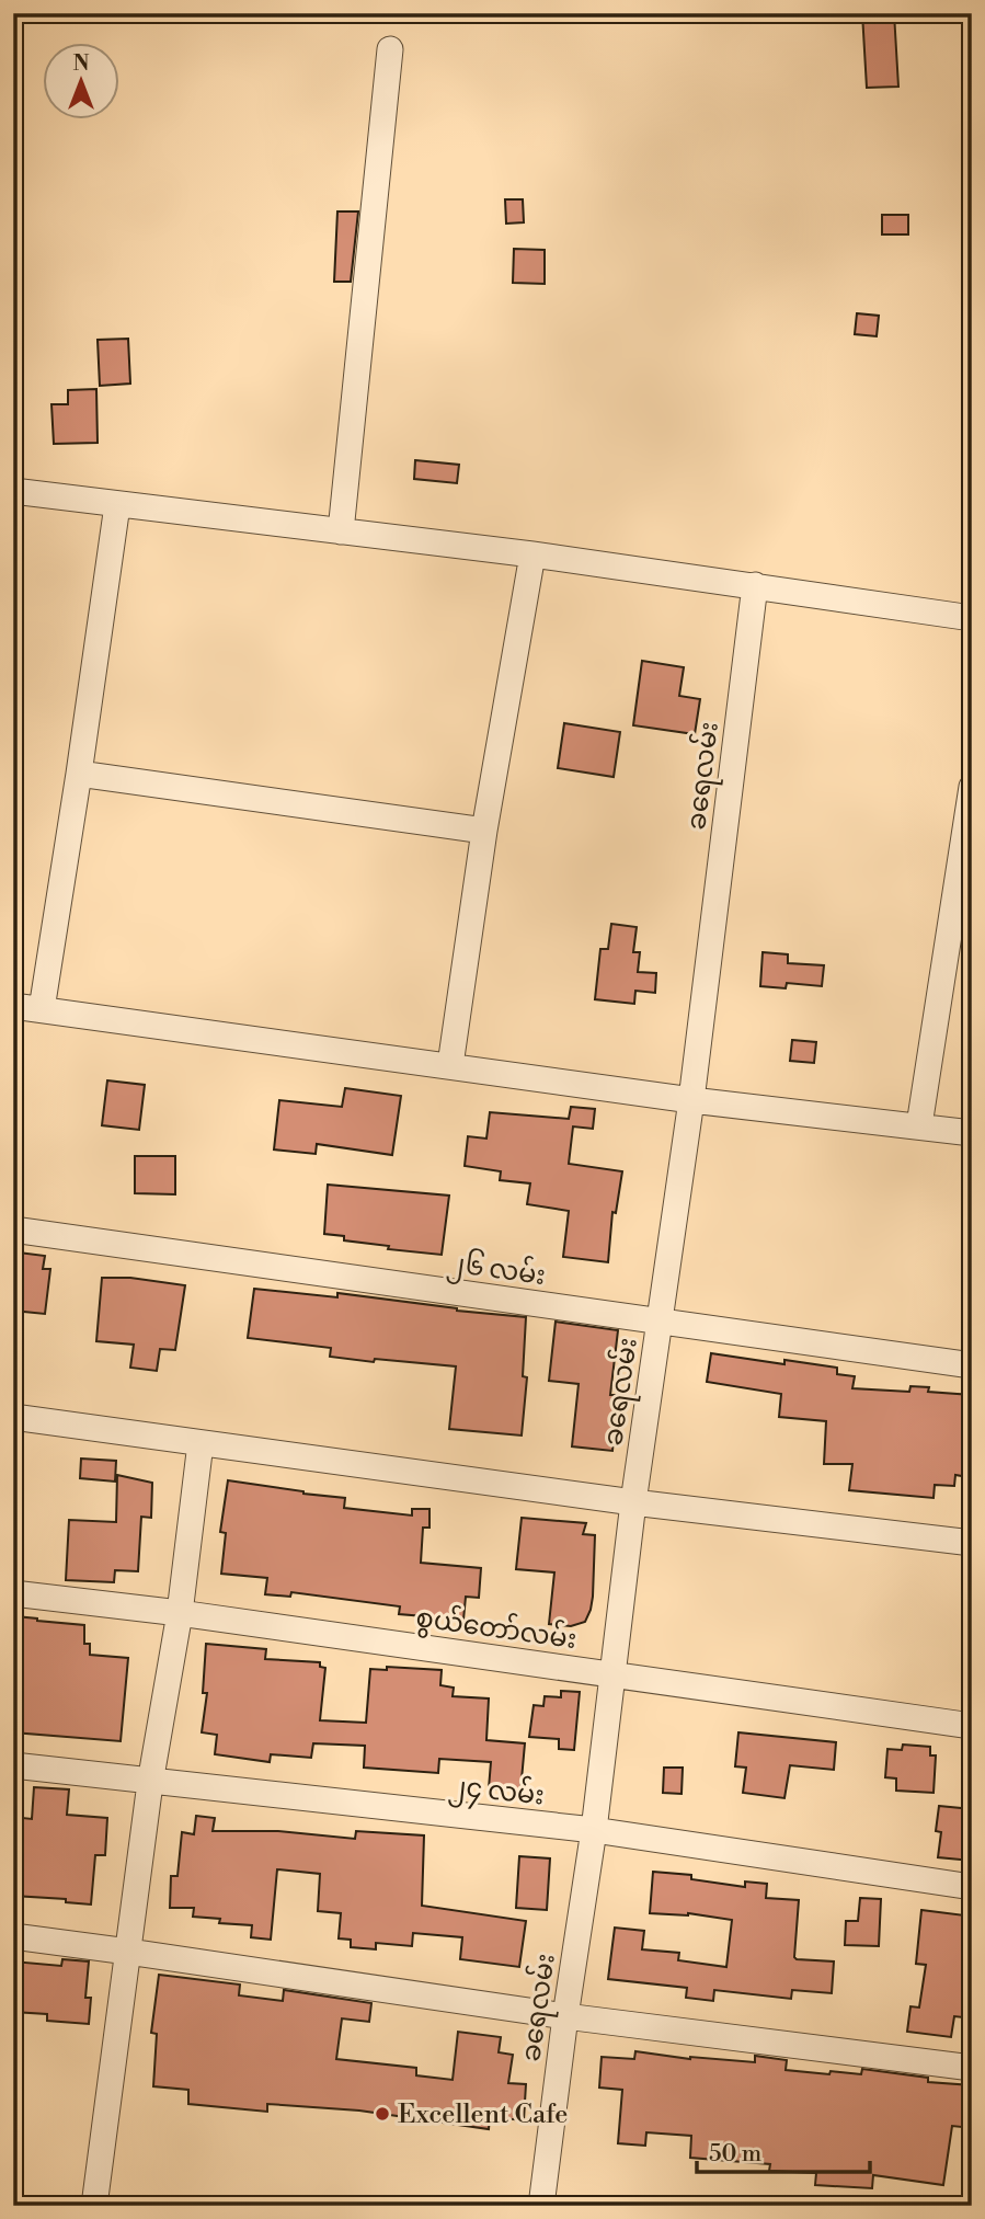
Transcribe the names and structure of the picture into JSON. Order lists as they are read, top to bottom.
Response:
{
  "streets": {
    "street": [
      "ခရေလမ်း",
      "၂၆ လမ်း",
      "စွယ်တော်လမ်း",
      "၂၄ လမ်း"
    ]
  },
  "crossings": [
    ["ခရေလမ်း", "၂၆ လမ်း"],
    ["ခရေလမ်း", "စွယ်တော်လမ်း"],
    ["ခရေလမ်း", "၂၄ လမ်း"]
  ],
  "places": ["Excellent Cafe"],
  "scale_bar": "50 m",
  "north": "top"
}
